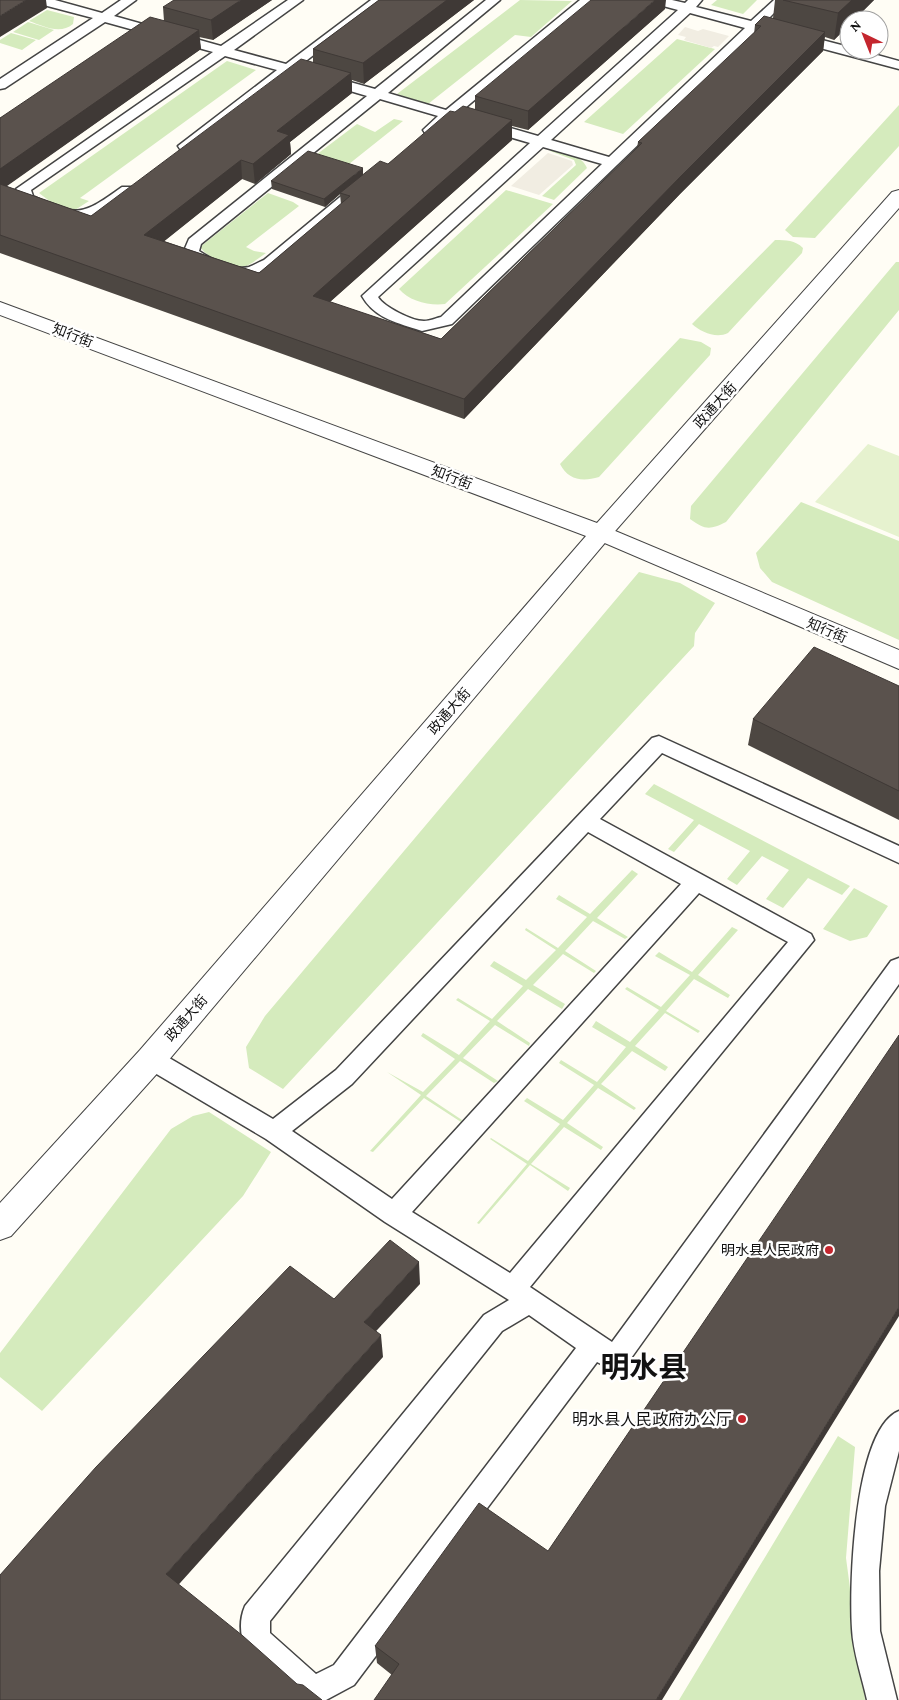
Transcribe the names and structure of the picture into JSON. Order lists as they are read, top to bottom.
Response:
{
  "streets": {
    "street": ["知行街", "政通大街"]
  },
  "crossings": [
    ["知行街", "政通大街"]
  ],
  "districts": ["明水县"],
  "places": ["明水县人民政府", "明水县人民政府办公厅"],
  "north": "top left"
}
